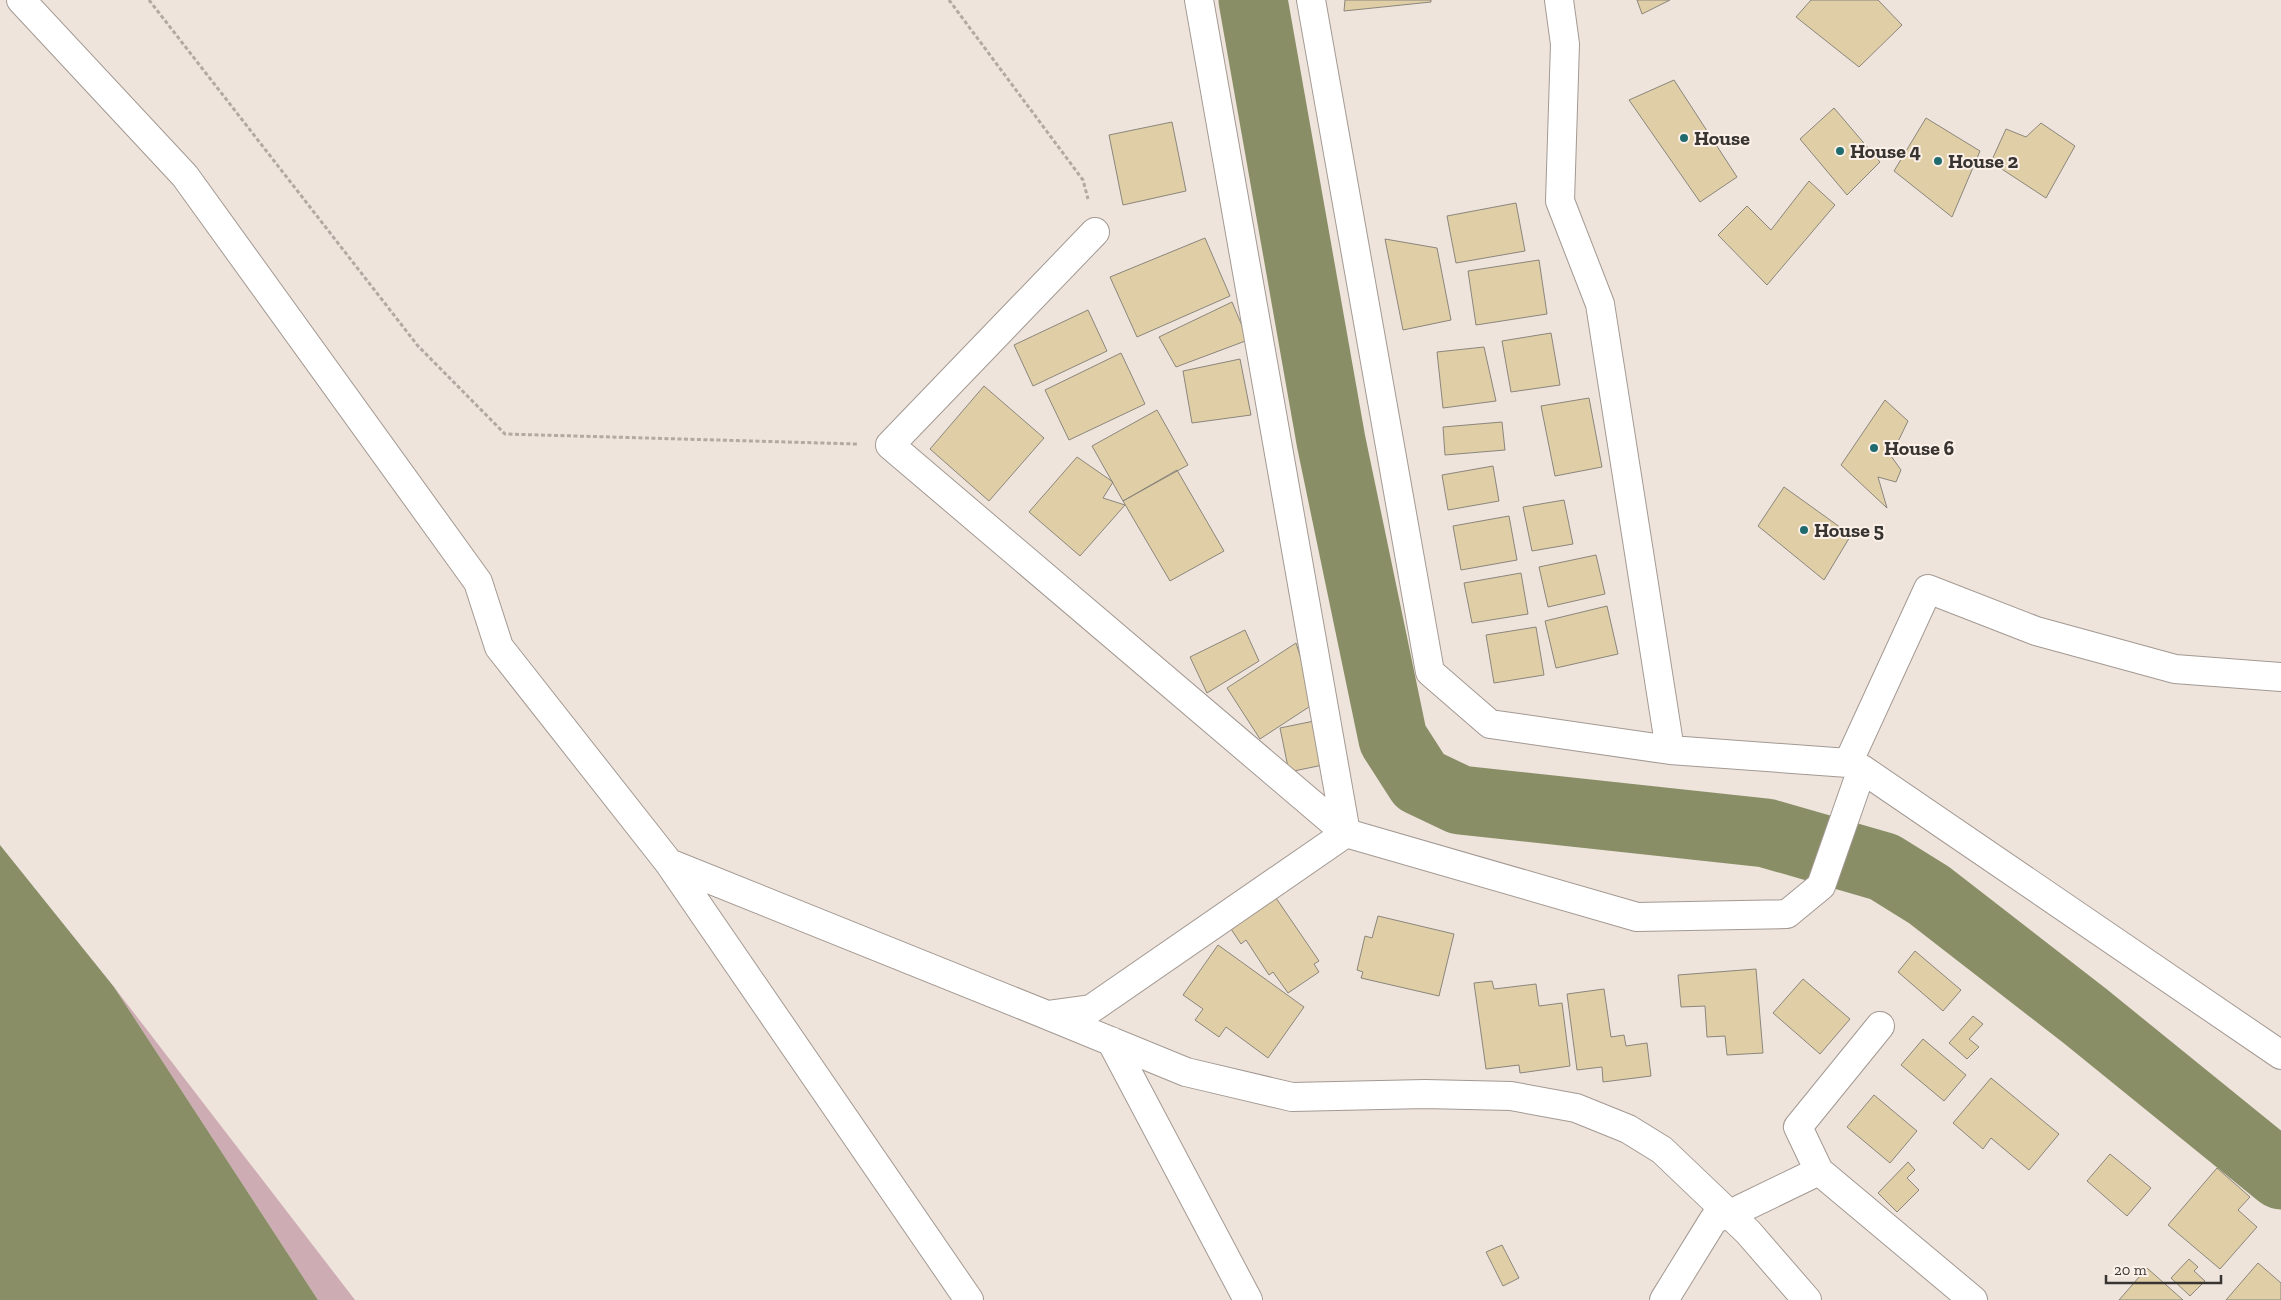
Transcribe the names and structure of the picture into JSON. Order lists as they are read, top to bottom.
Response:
{
  "places": [
    "House",
    "House 4",
    "House 2",
    "House 6",
    "House 5"
  ],
  "scale_bar": "20 m"
}
